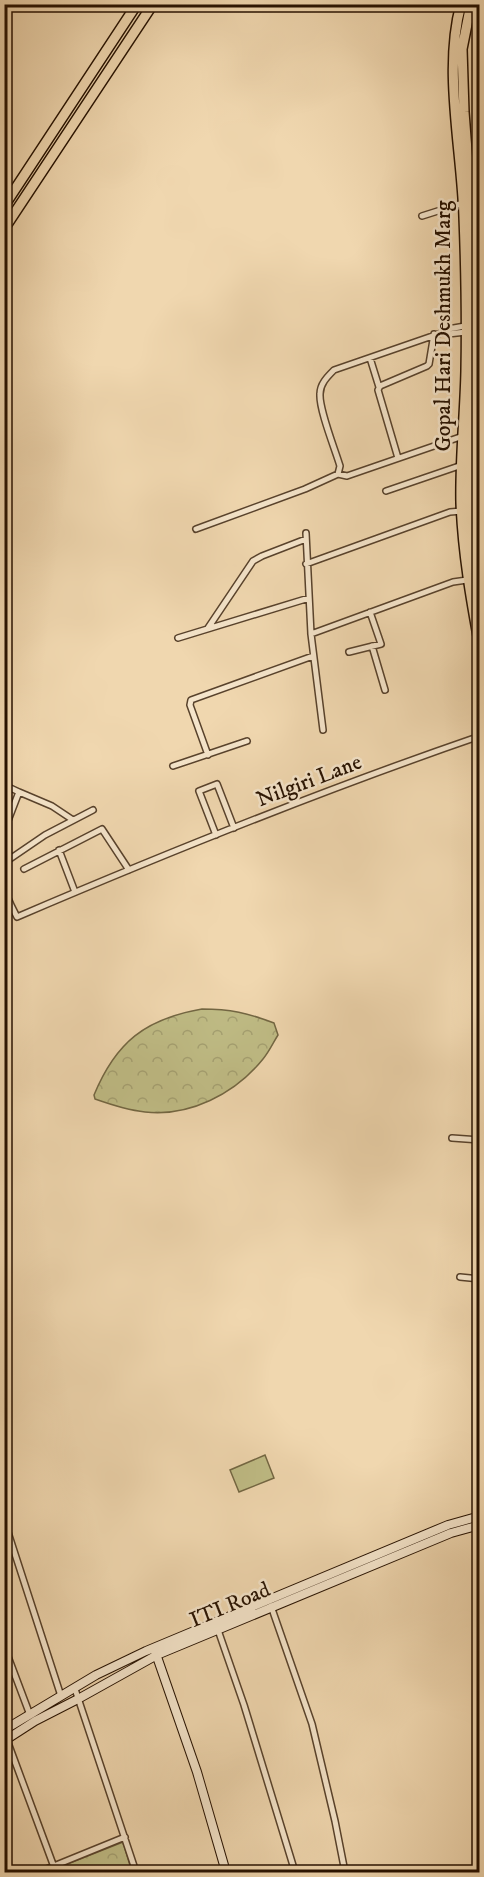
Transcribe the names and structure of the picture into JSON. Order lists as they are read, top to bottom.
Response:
{
  "streets": {
    "main road": ["Gopal Hari Deshmukh Marg", "ITI Road"],
    "street": ["Nilgiri Lane"]
  }
}
